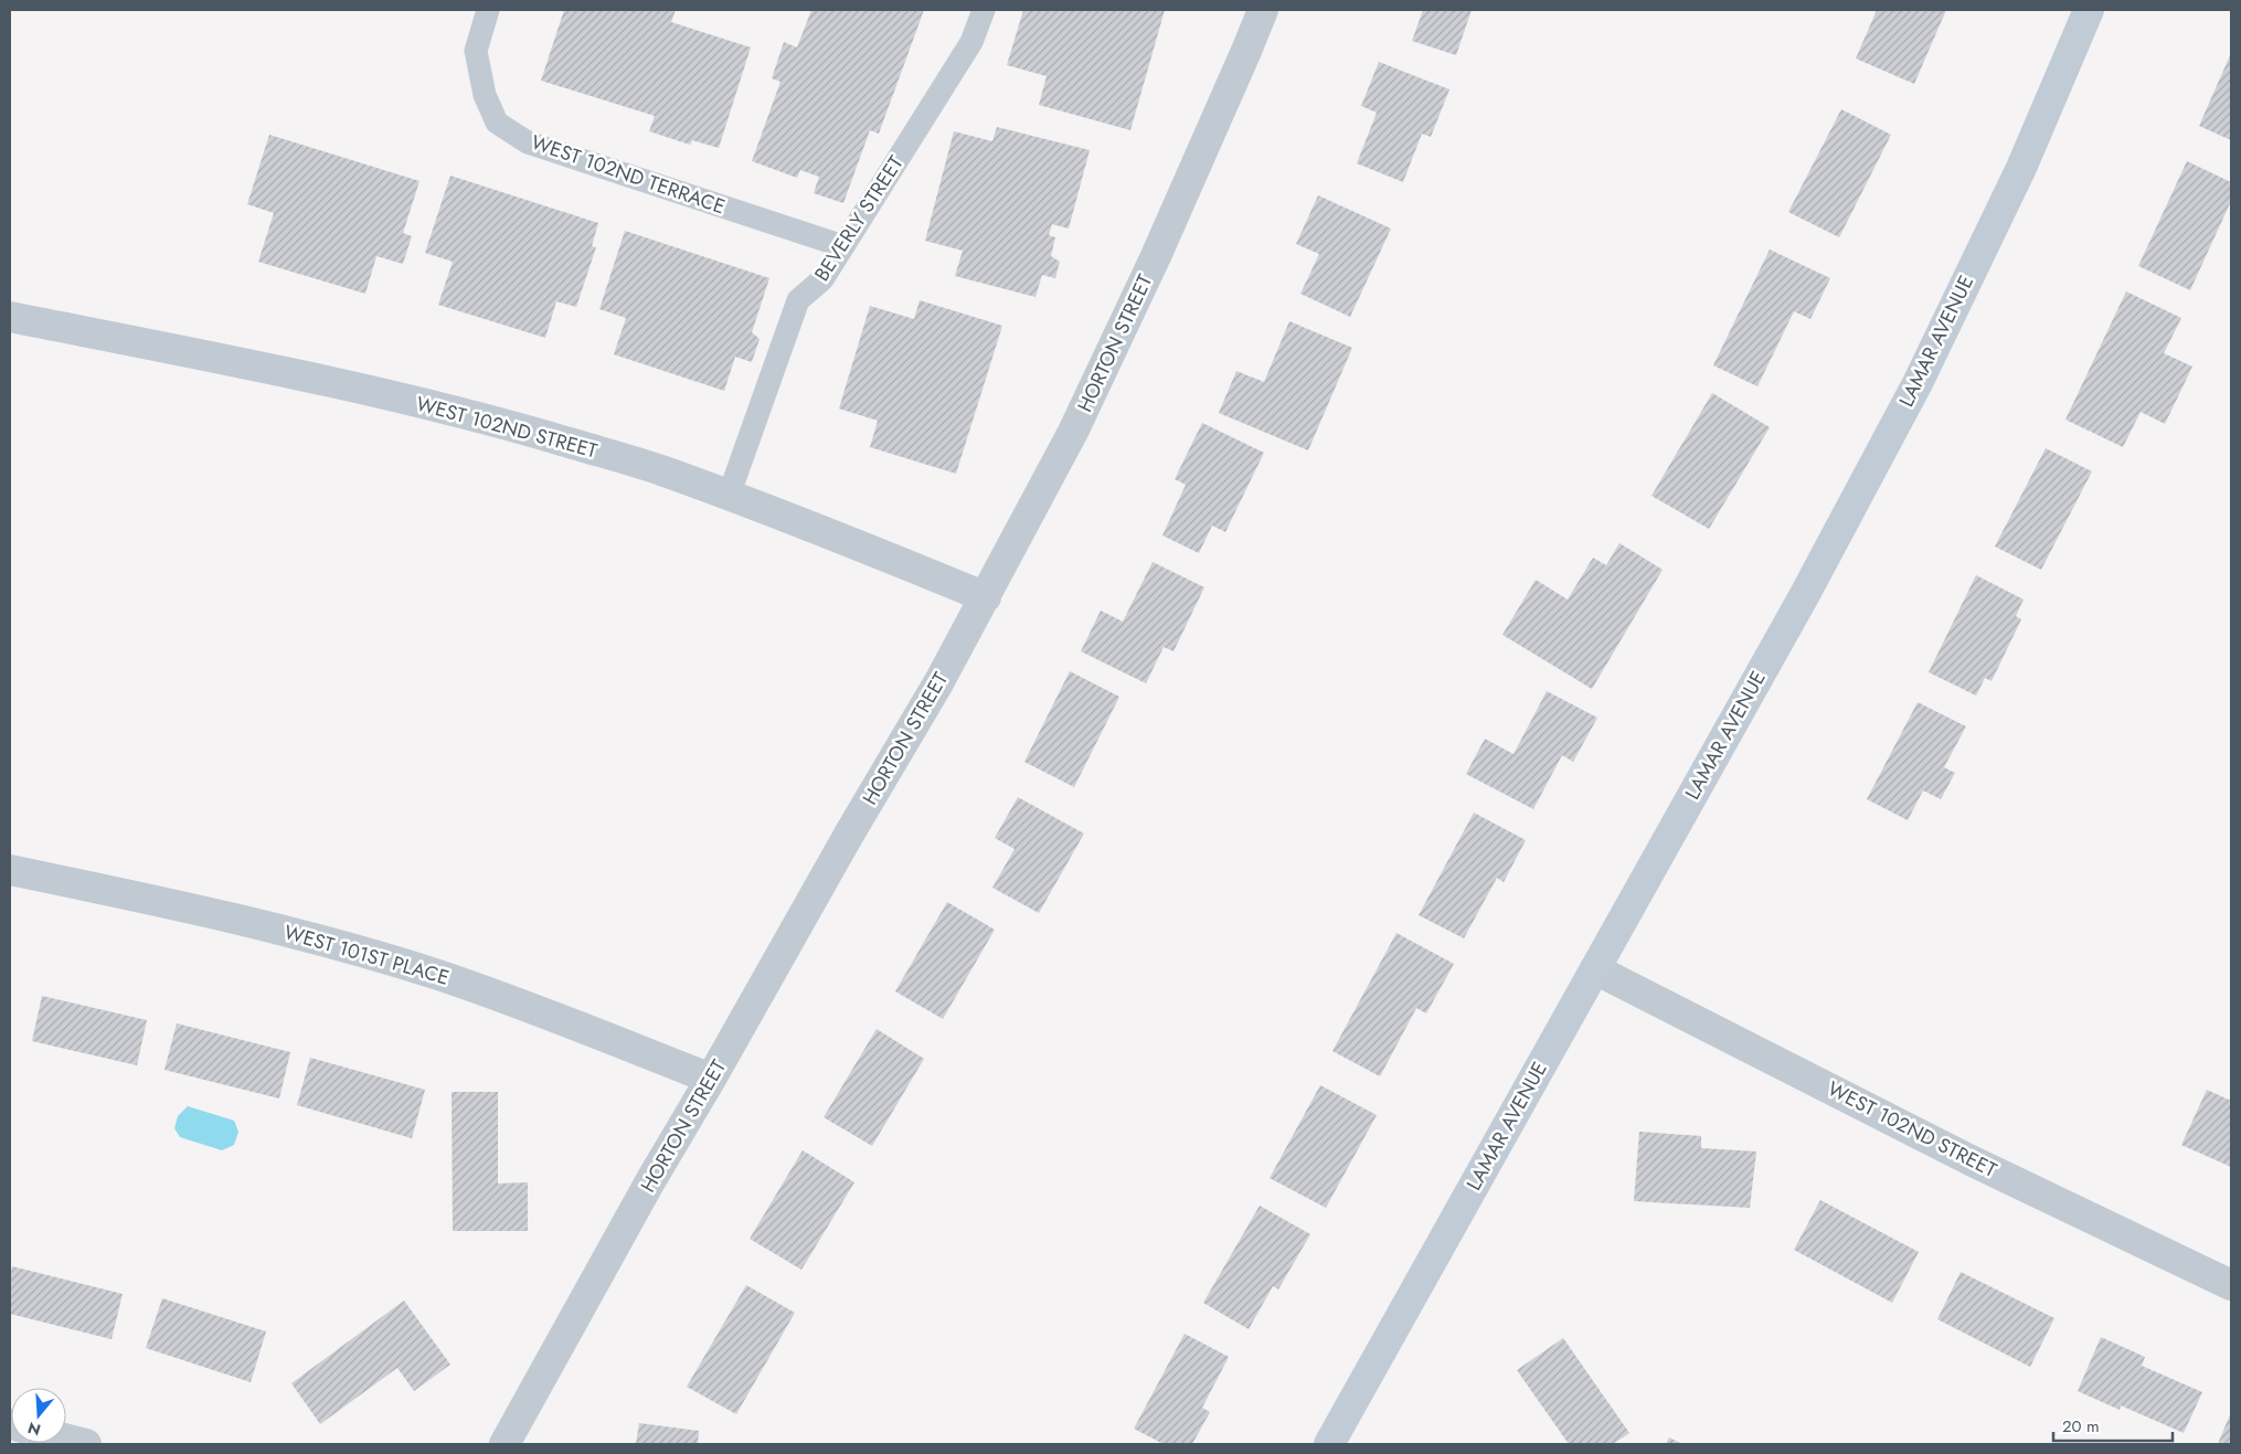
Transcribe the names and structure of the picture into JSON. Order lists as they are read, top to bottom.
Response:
{
  "streets": {
    "street": [
      "LAMAR AVENUE",
      "HORTON STREET",
      "WEST 102ND STREET",
      "WEST 101ST PLACE"
    ],
    "lane": ["WEST 102ND TERRACE", "BEVERLY STREET"]
  },
  "crossings": [
    ["WEST 102ND TERRACE", "BEVERLY STREET"],
    ["BEVERLY STREET", "WEST 102ND STREET"],
    ["LAMAR AVENUE", "WEST 102ND STREET"],
    ["HORTON STREET", "WEST 102ND STREET"],
    ["HORTON STREET", "WEST 101ST PLACE"]
  ],
  "scale_bar": "20 m",
  "north": "bottom"
}
